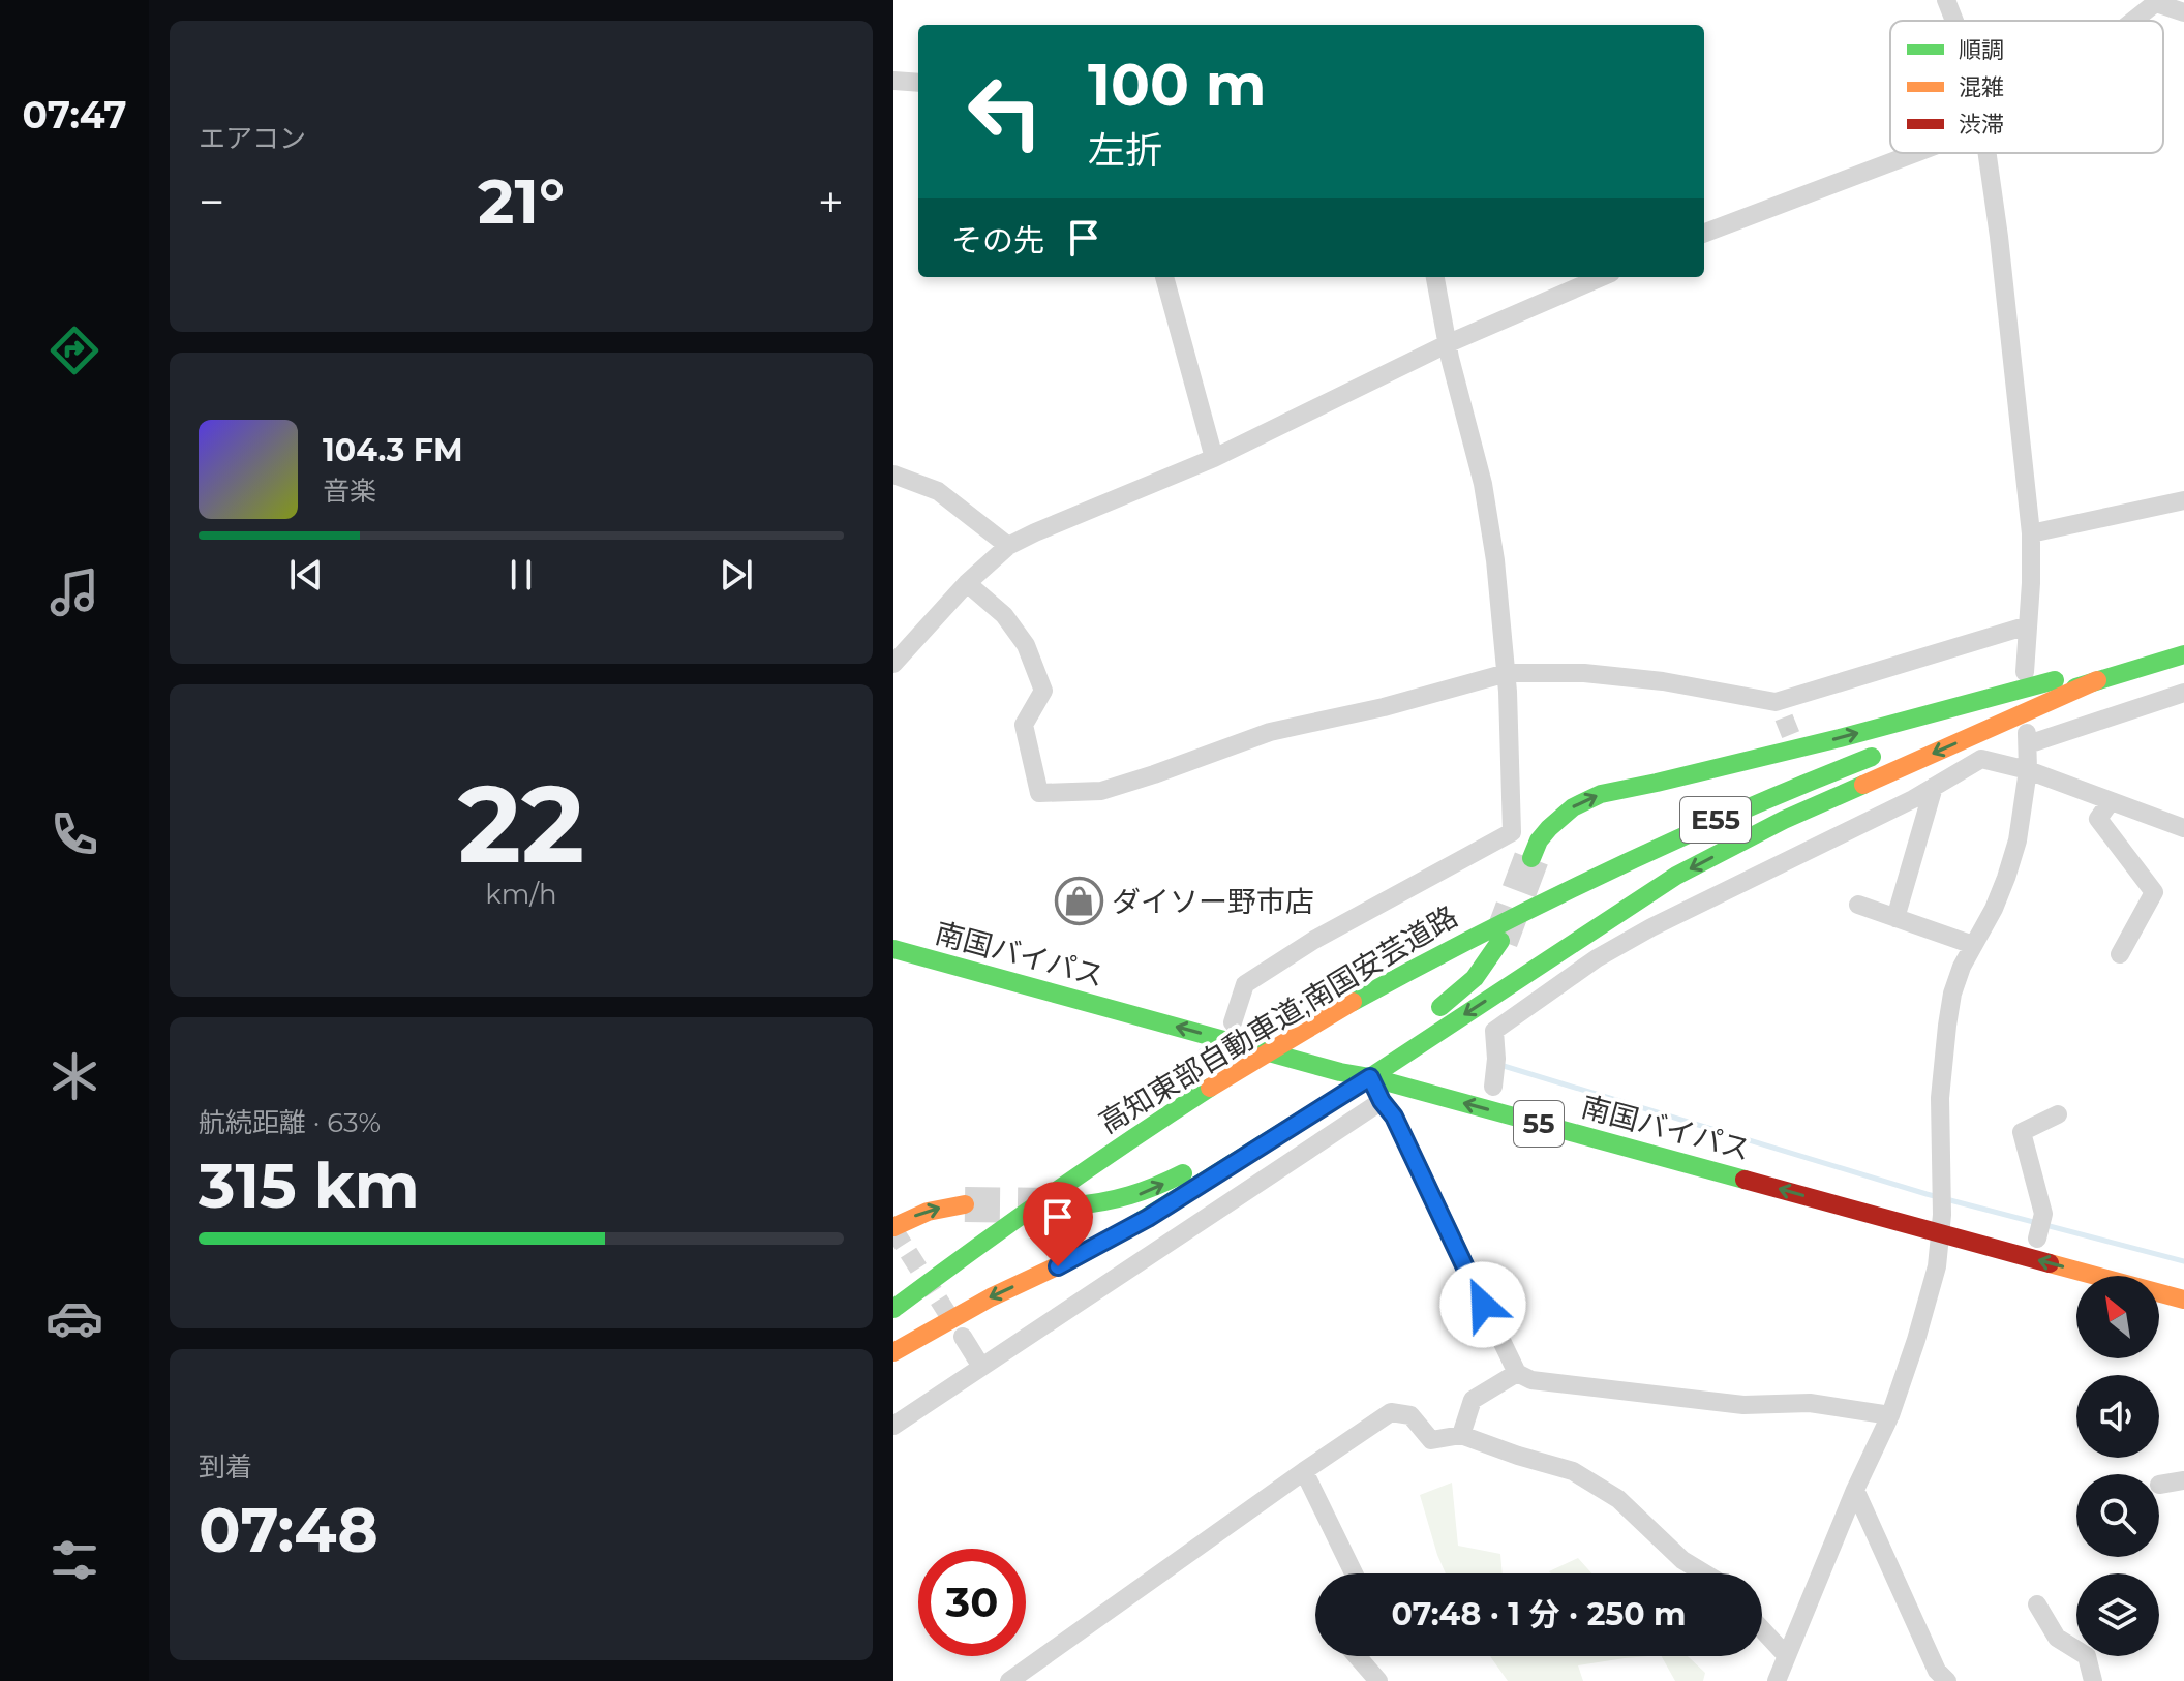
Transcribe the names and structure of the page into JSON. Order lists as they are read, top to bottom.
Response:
{
  "streets": {
    "highway": [
      "E55",
      "南国バイパス",
      "高知東部自動車道;南国安芸道路",
      "55"
    ]
  },
  "one_way": ["南国バイパス"],
  "places": {
    "shop": ["ダイソー野市店"]
  },
  "legend": ["順調", "混雑", "渋滞"],
  "north": "top left",
  "page": {
    "tabs": "07:47",
    "tile": [
      "エアコン",
      ["22", "km/h"],
      ["航続距離 · 63%", "315 km"],
      ["到着", "07:48"]
    ],
    "turn": ["100 m", "左折"],
    "heat": ["−", "21°", "+"],
    "then": "その先",
    "song": ["104.3 FM", "音楽"],
    "limit": "30",
    "trip": "07:48 · 1 分 · 250 m"
  }
}
